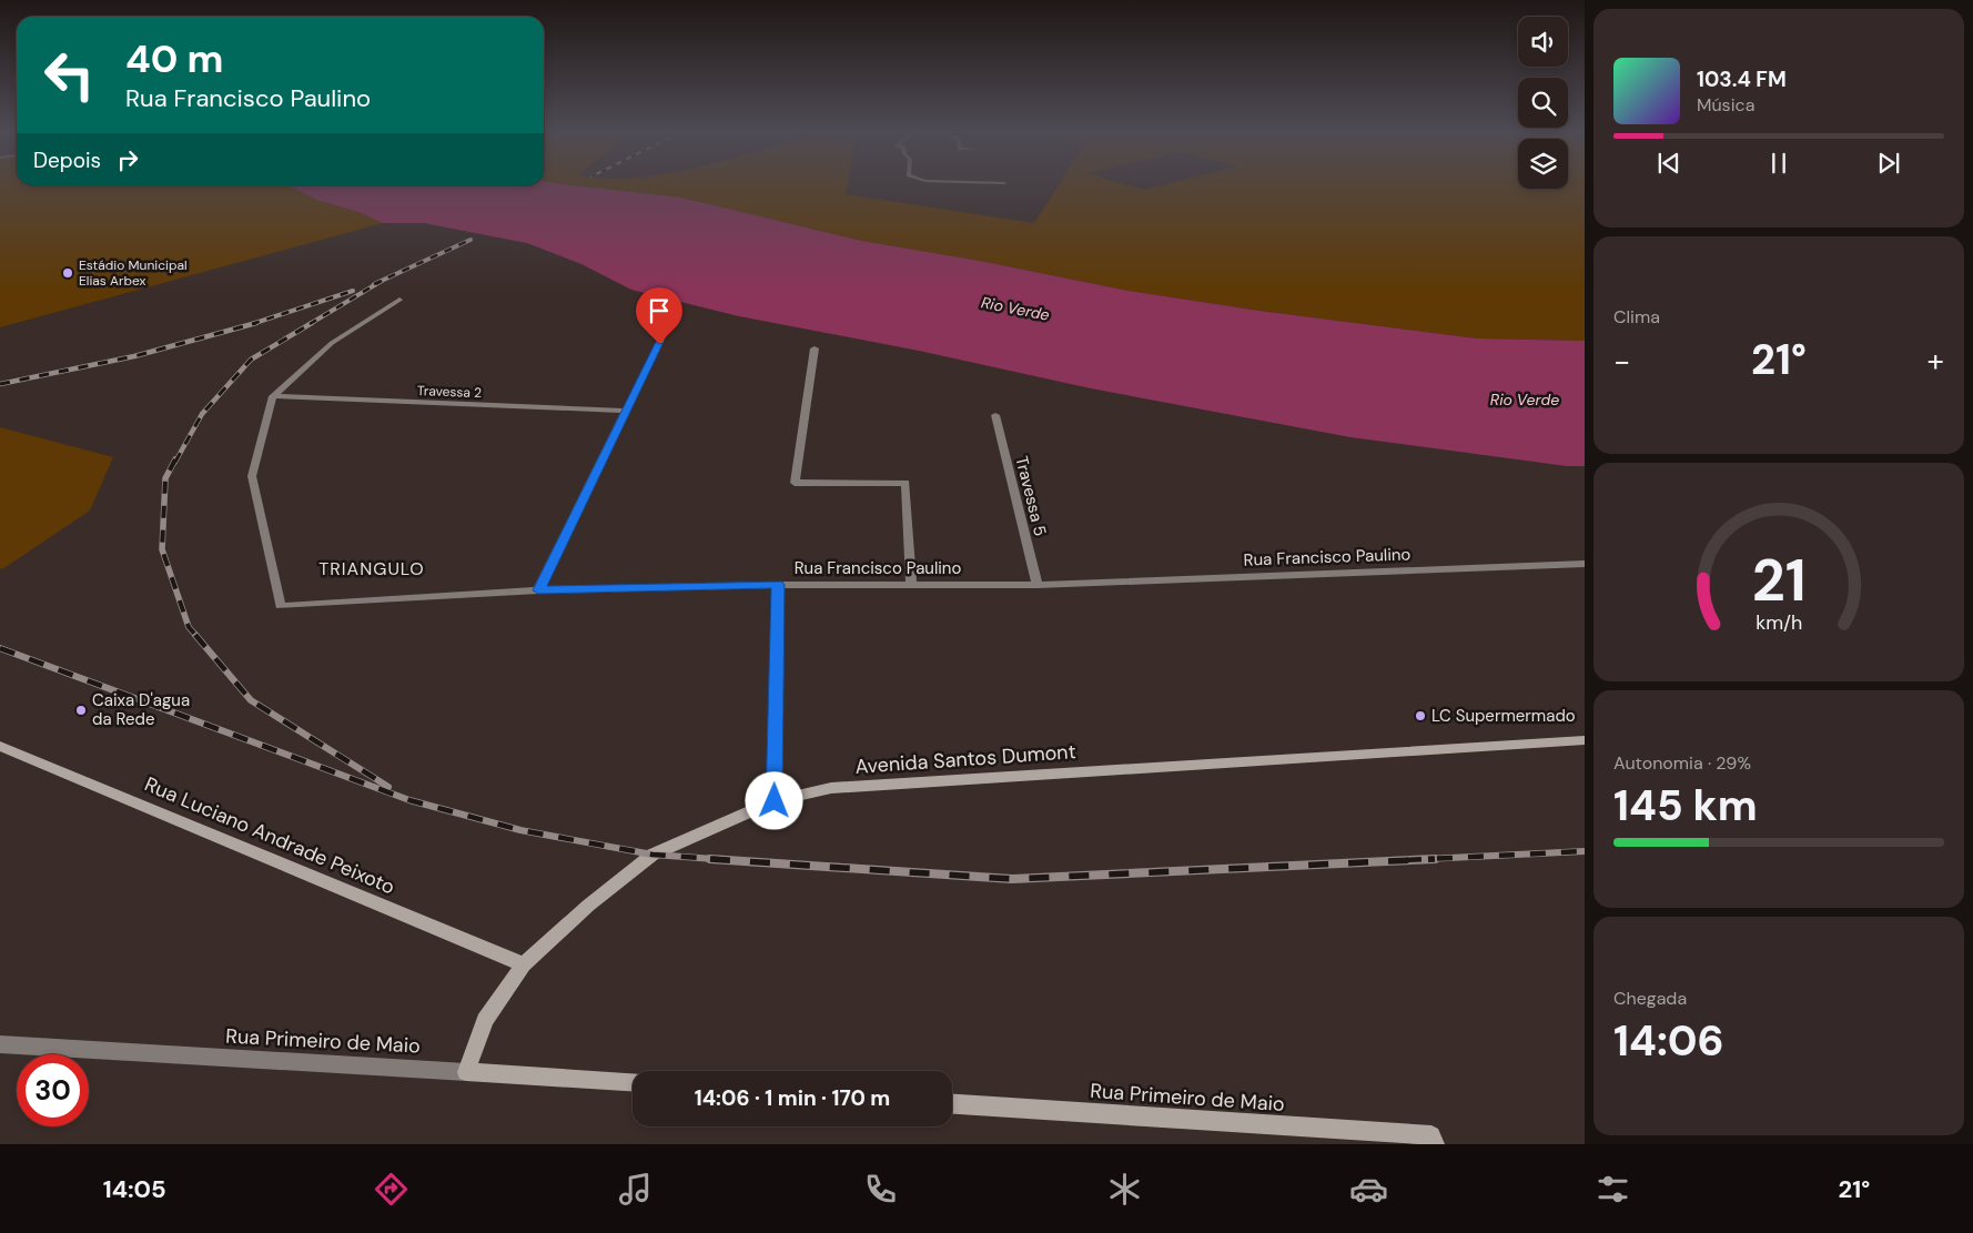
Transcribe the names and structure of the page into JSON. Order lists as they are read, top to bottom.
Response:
{
  "streets": {
    "street": [
      "Travessa 2",
      "Travessa 5",
      "Rua Francisco Paulino",
      "Avenida Santos Dumont",
      "Rua Luciano Andrade Peixoto",
      "Rua Primeiro de Maio"
    ]
  },
  "crossings": [
    ["Travessa 2", "Rua Francisco Paulino"],
    ["Travessa 5", "Rua Francisco Paulino"],
    ["Avenida Santos Dumont", "Rua Luciano Andrade Peixoto"],
    ["Avenida Santos Dumont", "Rua Primeiro de Maio"]
  ],
  "districts": ["TRIANGULO"],
  "water": ["Rio Verde"],
  "places": ["Estádio Municipal Elias Arbex", "Caixa D'agua da Rede", "LC Supermermado"],
  "page": {
    "turn": ["40 m", "Rua Francisco Paulino"],
    "song": ["103.4 FM", "Música"],
    "then": "Depois",
    "tile": [
      "Clima",
      ["Autonomia · 29%", "145 km"],
      ["Chegada", "14:06"]
    ],
    "heat": ["−", "21°", "+"],
    "limit": "30",
    "trip": "14:06 · 1 min · 170 m",
    "tabs": ["14:05", "21°"],
    "gauge": ["21", "km/h"]
  }
}
